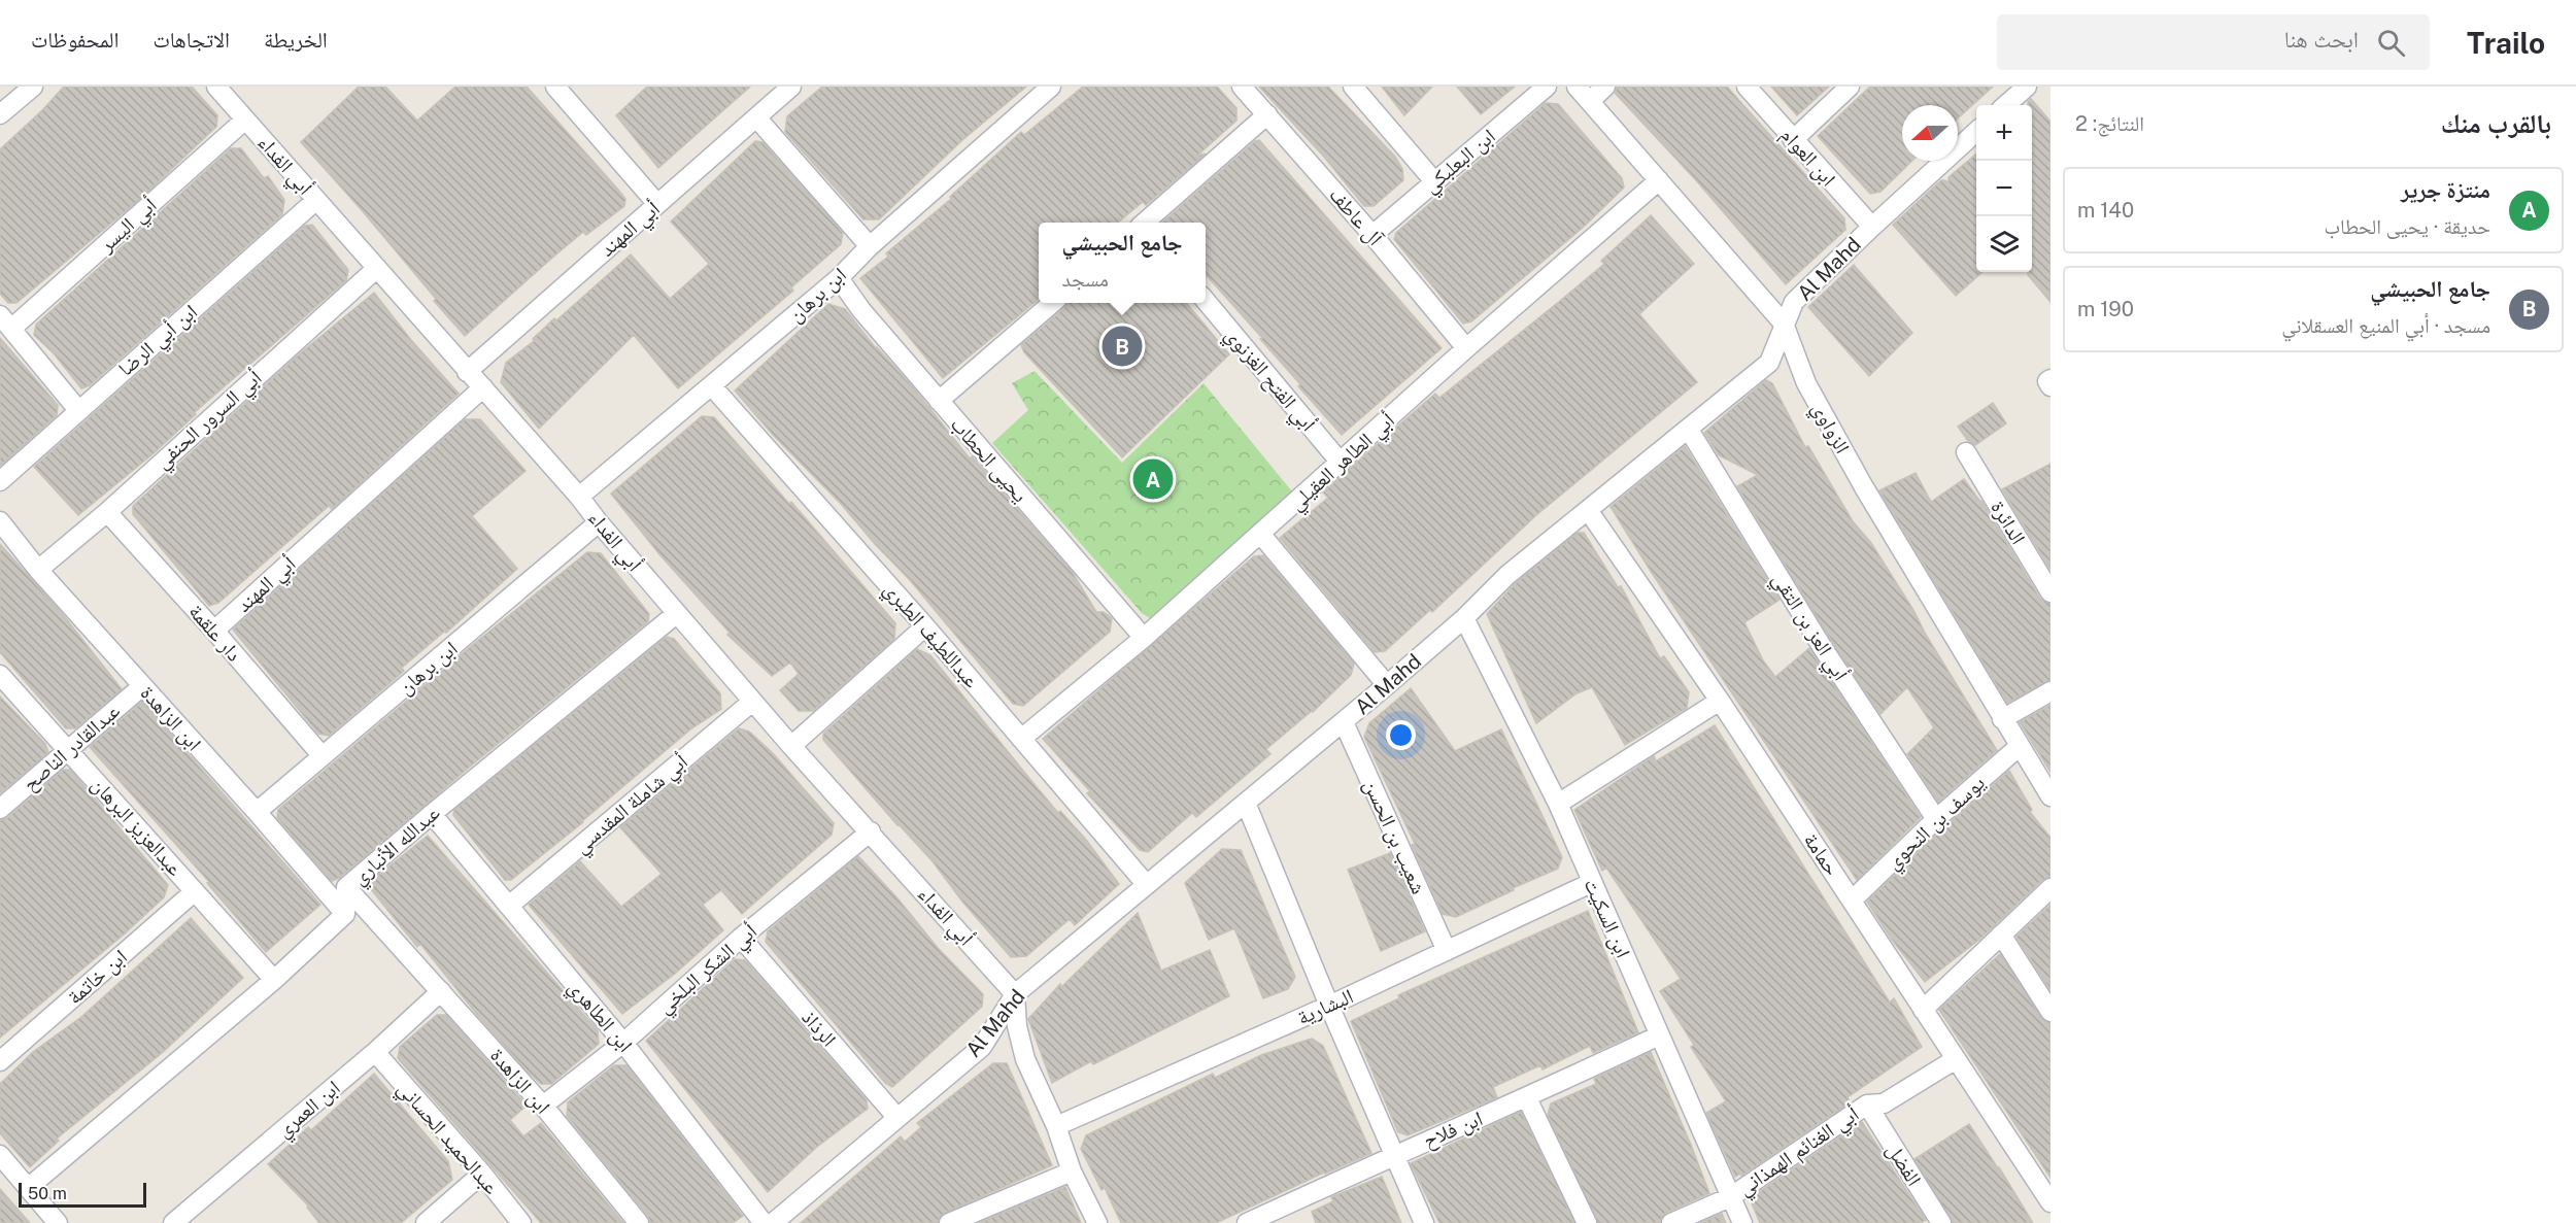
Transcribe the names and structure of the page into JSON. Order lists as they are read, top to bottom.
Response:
{
  "streets": {
    "street": [
      "ابن العوام",
      "ابن البعلبكي",
      "أبي الفداء",
      "آل عاطف",
      "أبي اليسر",
      "أبي المهند",
      "Al Mahd",
      "ابن برهان",
      "ابن أبي الرضا",
      "أبي الفتح الغزنوي",
      "أبي السرور الحنفي",
      "الزواوي",
      "يحيى الحطاب",
      "أبي الطاهر العقيلي",
      "الدائرة",
      "أبي العز بن التقي",
      "دار علقمة",
      "عبداللطيف الطبري",
      "ابن الزاهدة",
      "عبدالقادر الناصح",
      "أبي شاملة المقدسي",
      "يوسف بن النحوي",
      "عبدالعزيز البرهان",
      "شعيب بن الحسن",
      "عبدالله الأنباري",
      "حمامة",
      "ابن السكيت",
      "أبي الشكر البلخي",
      "ابن خاتمة",
      "البشارية",
      "ابن الطاهري",
      "الرذاذ",
      "ابن العمري",
      "ابن فلاح",
      "عبدالحميد الحساني",
      "أبي الغنائم الهمذاني",
      "الفضل"
    ]
  },
  "crossings": [
    ["ابن العوام", "Al Mahd"],
    ["ابن البعلبكي", "آل عاطف"],
    ["أبي الفداء", "أبي اليسر"],
    ["أبي الفداء", "أبي المهند"],
    ["أبي الفداء", "Al Mahd"],
    ["أبي الفداء", "ابن برهان"],
    ["أبي الفداء", "ابن أبي الرضا"],
    ["أبي الفداء", "أبي السرور الحنفي"],
    ["أبي الفداء", "أبي شاملة المقدسي"],
    ["أبي الفداء", "عبدالله الأنباري"],
    ["أبي الفداء", "أبي الشكر البلخي"],
    ["آل عاطف", "أبي الطاهر العقيلي"],
    ["أبي المهند", "دار علقمة"],
    ["Al Mahd", "الزواوي"],
    ["Al Mahd", "أبي العز بن التقي"],
    ["Al Mahd", "عبداللطيف الطبري"],
    ["Al Mahd", "شعيب بن الحسن"],
    ["Al Mahd", "حمامة"],
    ["Al Mahd", "ابن السكيت"],
    ["Al Mahd", "الرذاذ"],
    ["ابن برهان", "يحيى الحطاب"],
    ["ابن برهان", "دار علقمة"],
    ["ابن برهان", "عبداللطيف الطبري"],
    ["ابن برهان", "ابن الزاهدة"],
    ["أبي الفتح الغزنوي", "أبي الطاهر العقيلي"],
    ["أبي السرور الحنفي", "دار علقمة"],
    ["أبي السرور الحنفي", "ابن الزاهدة"],
    ["الزواوي", "أبي الطاهر العقيلي"],
    ["الزواوي", "يوسف بن النحوي"],
    ["يحيى الحطاب", "أبي الطاهر العقيلي"],
    ["أبي الطاهر العقيلي", "عبداللطيف الطبري"],
    ["أبي العز بن التقي", "يوسف بن النحوي"],
    ["ابن الزاهدة", "عبدالقادر الناصح"],
    ["ابن الزاهدة", "عبدالله الأنباري"],
    ["ابن الزاهدة", "أبي الشكر البلخي"],
    ["ابن الزاهدة", "ابن العمري"],
    ["عبدالقادر الناصح", "عبدالعزيز البرهان"],
    ["أبي شاملة المقدسي", "ابن الطاهري"],
    ["يوسف بن النحوي", "حمامة"],
    ["عبدالعزيز البرهان", "ابن خاتمة"],
    ["شعيب بن الحسن", "البشارية"],
    ["عبدالله الأنباري", "ابن الطاهري"],
    ["حمامة", "أبي الغنائم الهمذاني"],
    ["ابن السكيت", "البشارية"],
    ["ابن السكيت", "ابن فلاح"],
    ["ابن السكيت", "أبي الغنائم الهمذاني"],
    ["أبي الشكر البلخي", "ابن الطاهري"],
    ["أبي الشكر البلخي", "الرذاذ"],
    ["ابن العمري", "عبدالحميد الحساني"],
    ["أبي الغنائم الهمذاني", "الفضل"]
  ],
  "scale_bar": "50 m",
  "north": "left",
  "page": {
    "header": "Trailo",
    "search": "ابحث هنا",
    "nav": ["الخريطة", "الاتجاهات", "المحفوظات"],
    "heading": ["بالقرب منك", "النتائج: 2"],
    "map_buttons": ["+", "−"],
    "list": [
      {
        "mark": "A",
        "name": "منتزة جرير",
        "note": "حديقة · يحيى الحطاب",
        "value": "140 m"
      },
      {
        "mark": "B",
        "name": "جامع الحبيشي",
        "note": "مسجد · أبي المنيع العسقلاني",
        "value": "190 m"
      }
    ],
    "popup": ["جامع الحبيشي", "مسجد"],
    "pins": ["B", "A"],
    "scale": "50 m"
  }
}
